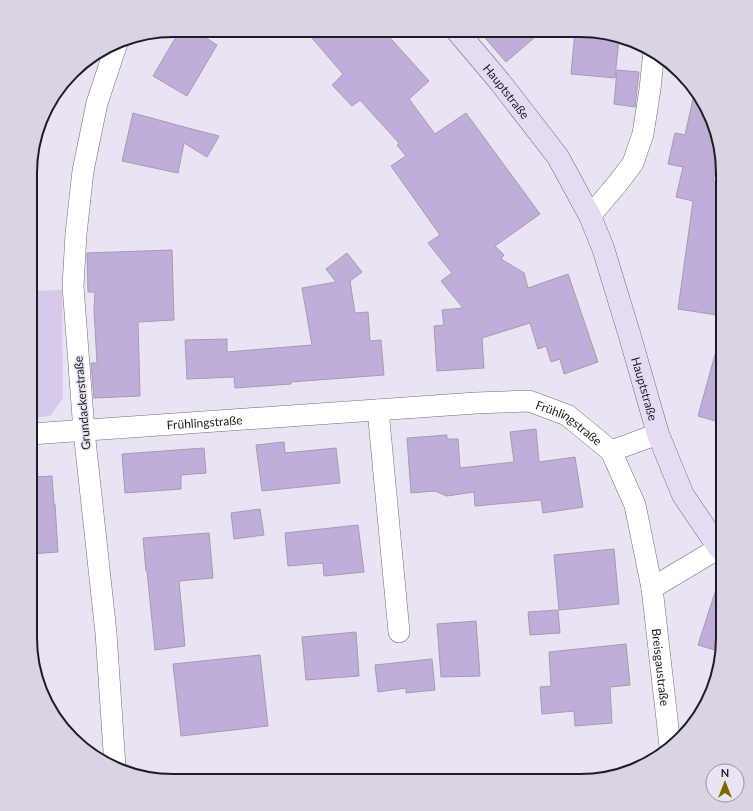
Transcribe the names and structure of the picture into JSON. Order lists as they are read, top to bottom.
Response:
{
  "streets": {
    "main road": ["Hauptstraße"],
    "street": ["Grundackerstraße", "Frühlingstraße", "Breisgaustraße"]
  },
  "crossings": [
    ["Hauptstraße", "Frühlingstraße"],
    ["Grundackerstraße", "Frühlingstraße"],
    ["Frühlingstraße", "Breisgaustraße"]
  ],
  "north": "top"
}
